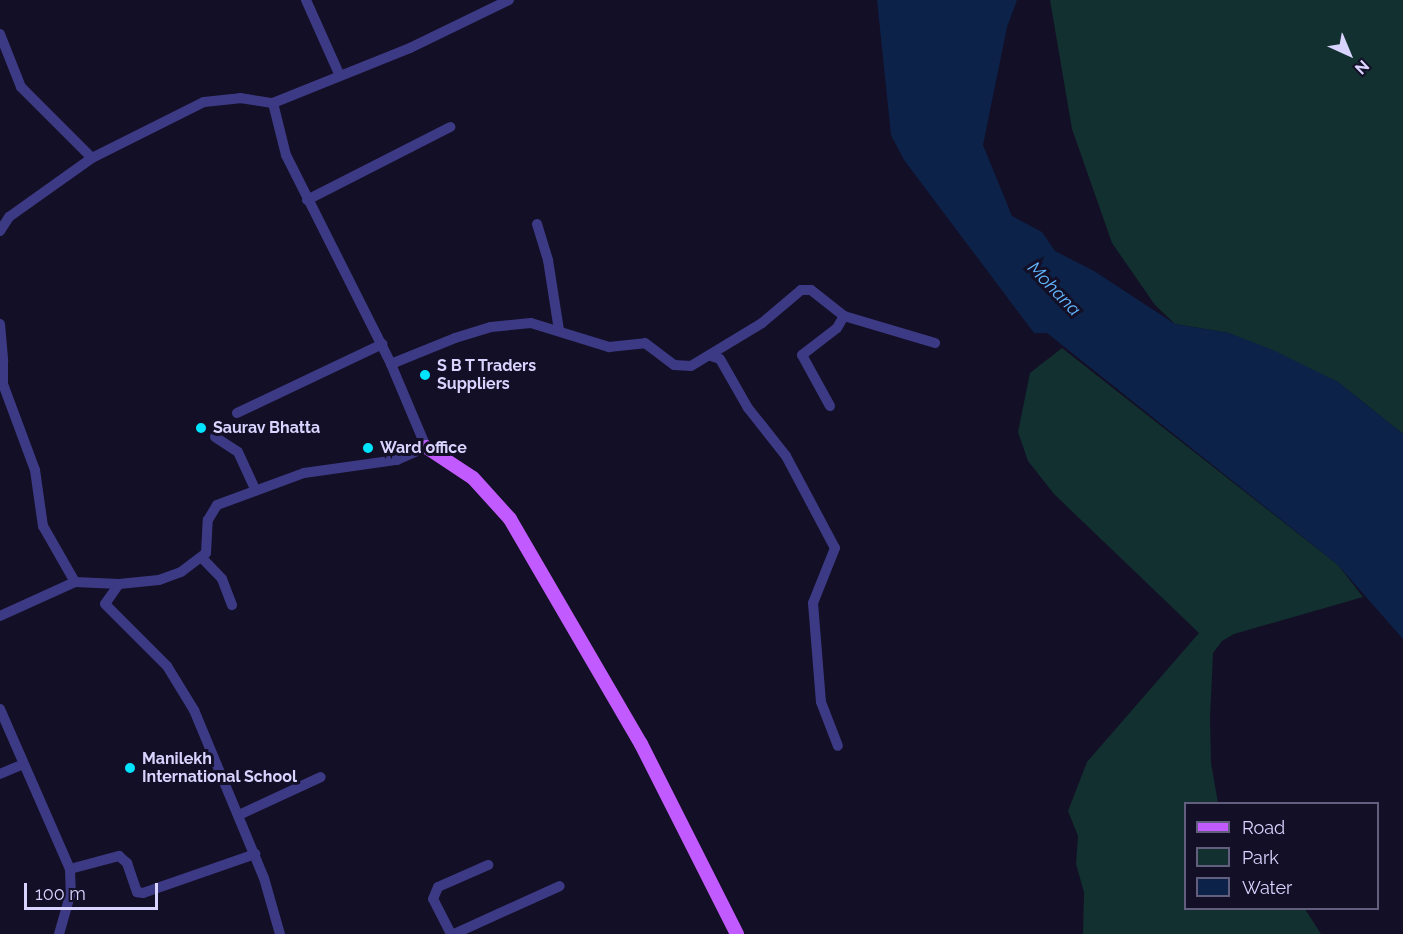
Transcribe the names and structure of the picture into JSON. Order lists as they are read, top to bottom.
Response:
{
  "water": ["Mohana"],
  "places": [
    "S B T Traders Suppliers",
    "Saurav Bhatta",
    "Ward office",
    "Manilekh International School"
  ],
  "legend": ["Road", "Park", "Water"],
  "scale_bar": "100 m",
  "north": "bottom right"
}
